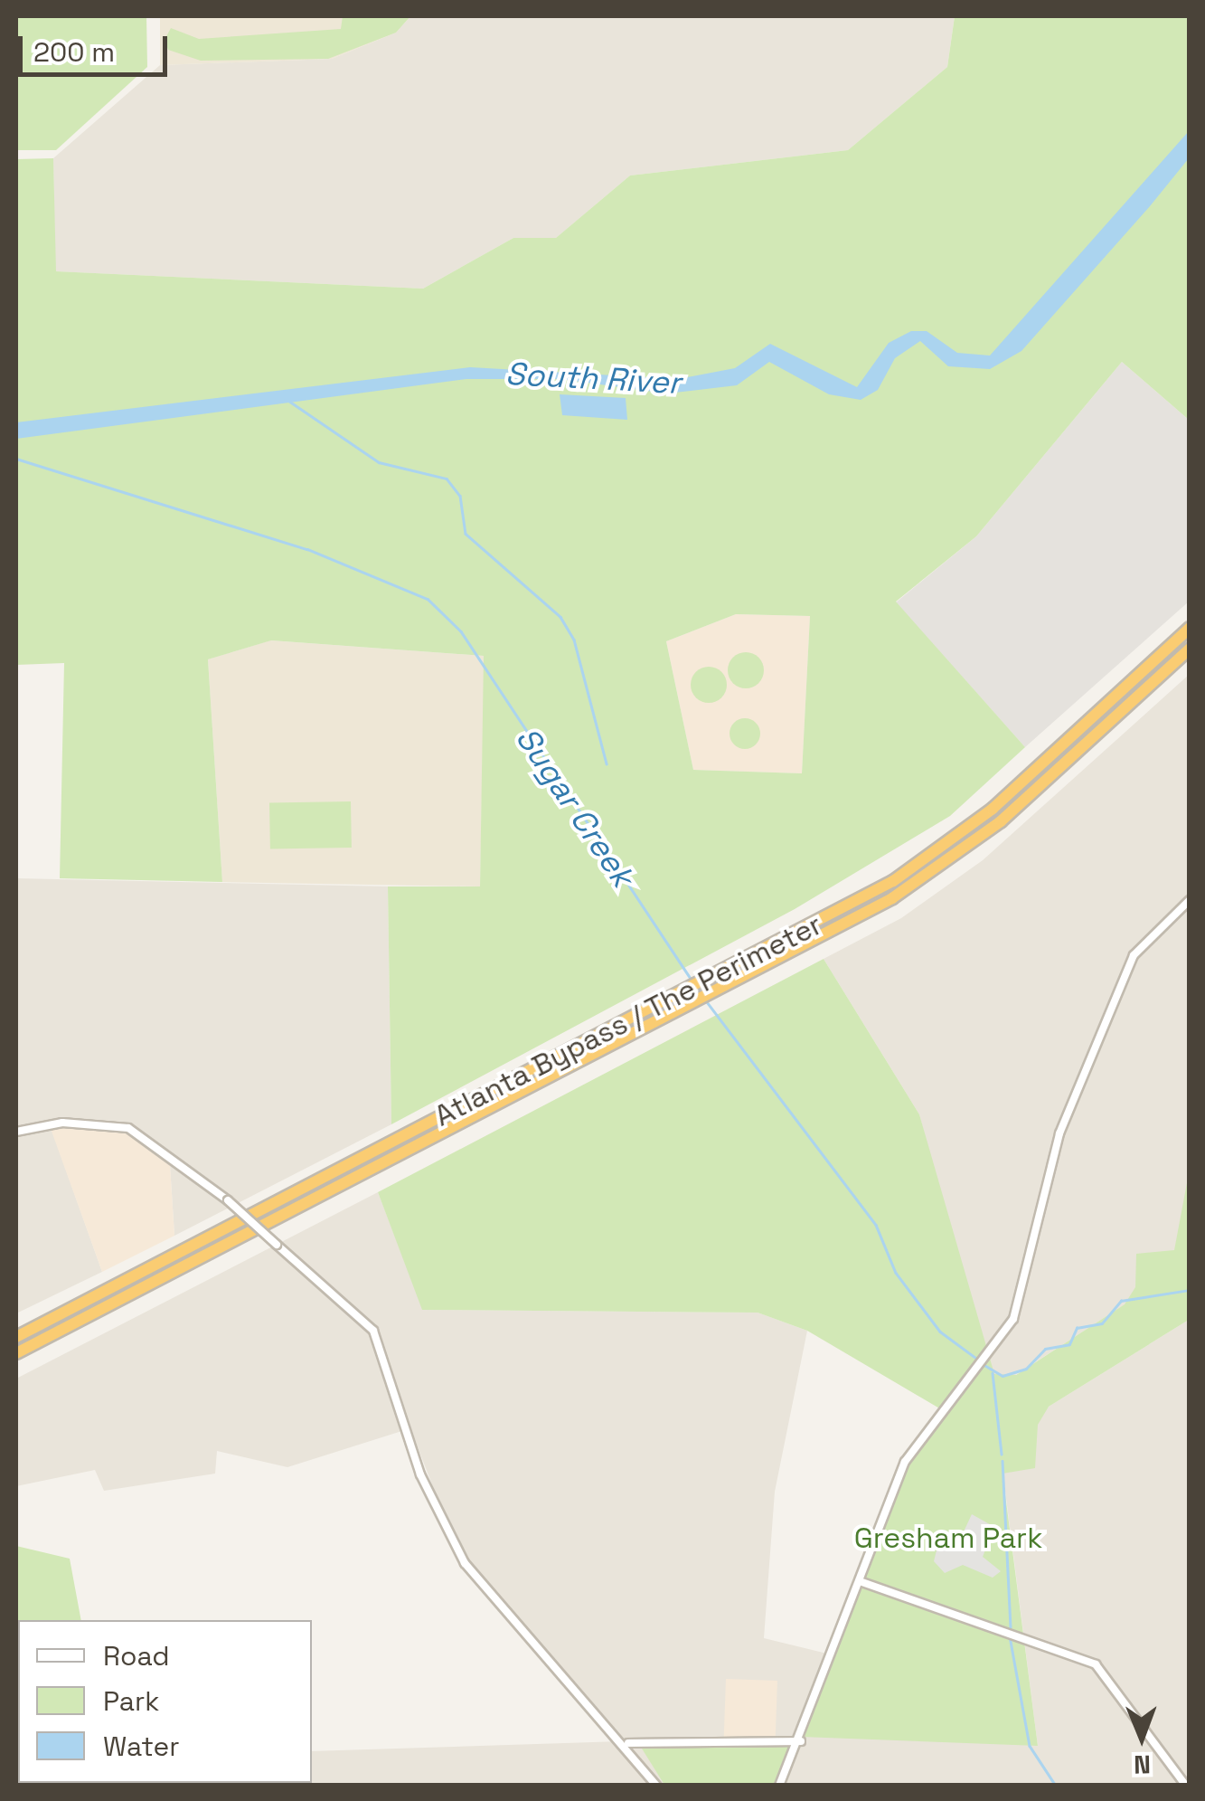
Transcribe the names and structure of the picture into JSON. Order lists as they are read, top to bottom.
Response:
{
  "streets": {
    "highway": ["Atlanta Bypass / The Perimeter"]
  },
  "water": ["South River", "Sugar Creek"],
  "parks": ["Gresham Park"],
  "legend": ["Road", "Park", "Water"],
  "scale_bar": "200 m",
  "north": "bottom"
}
